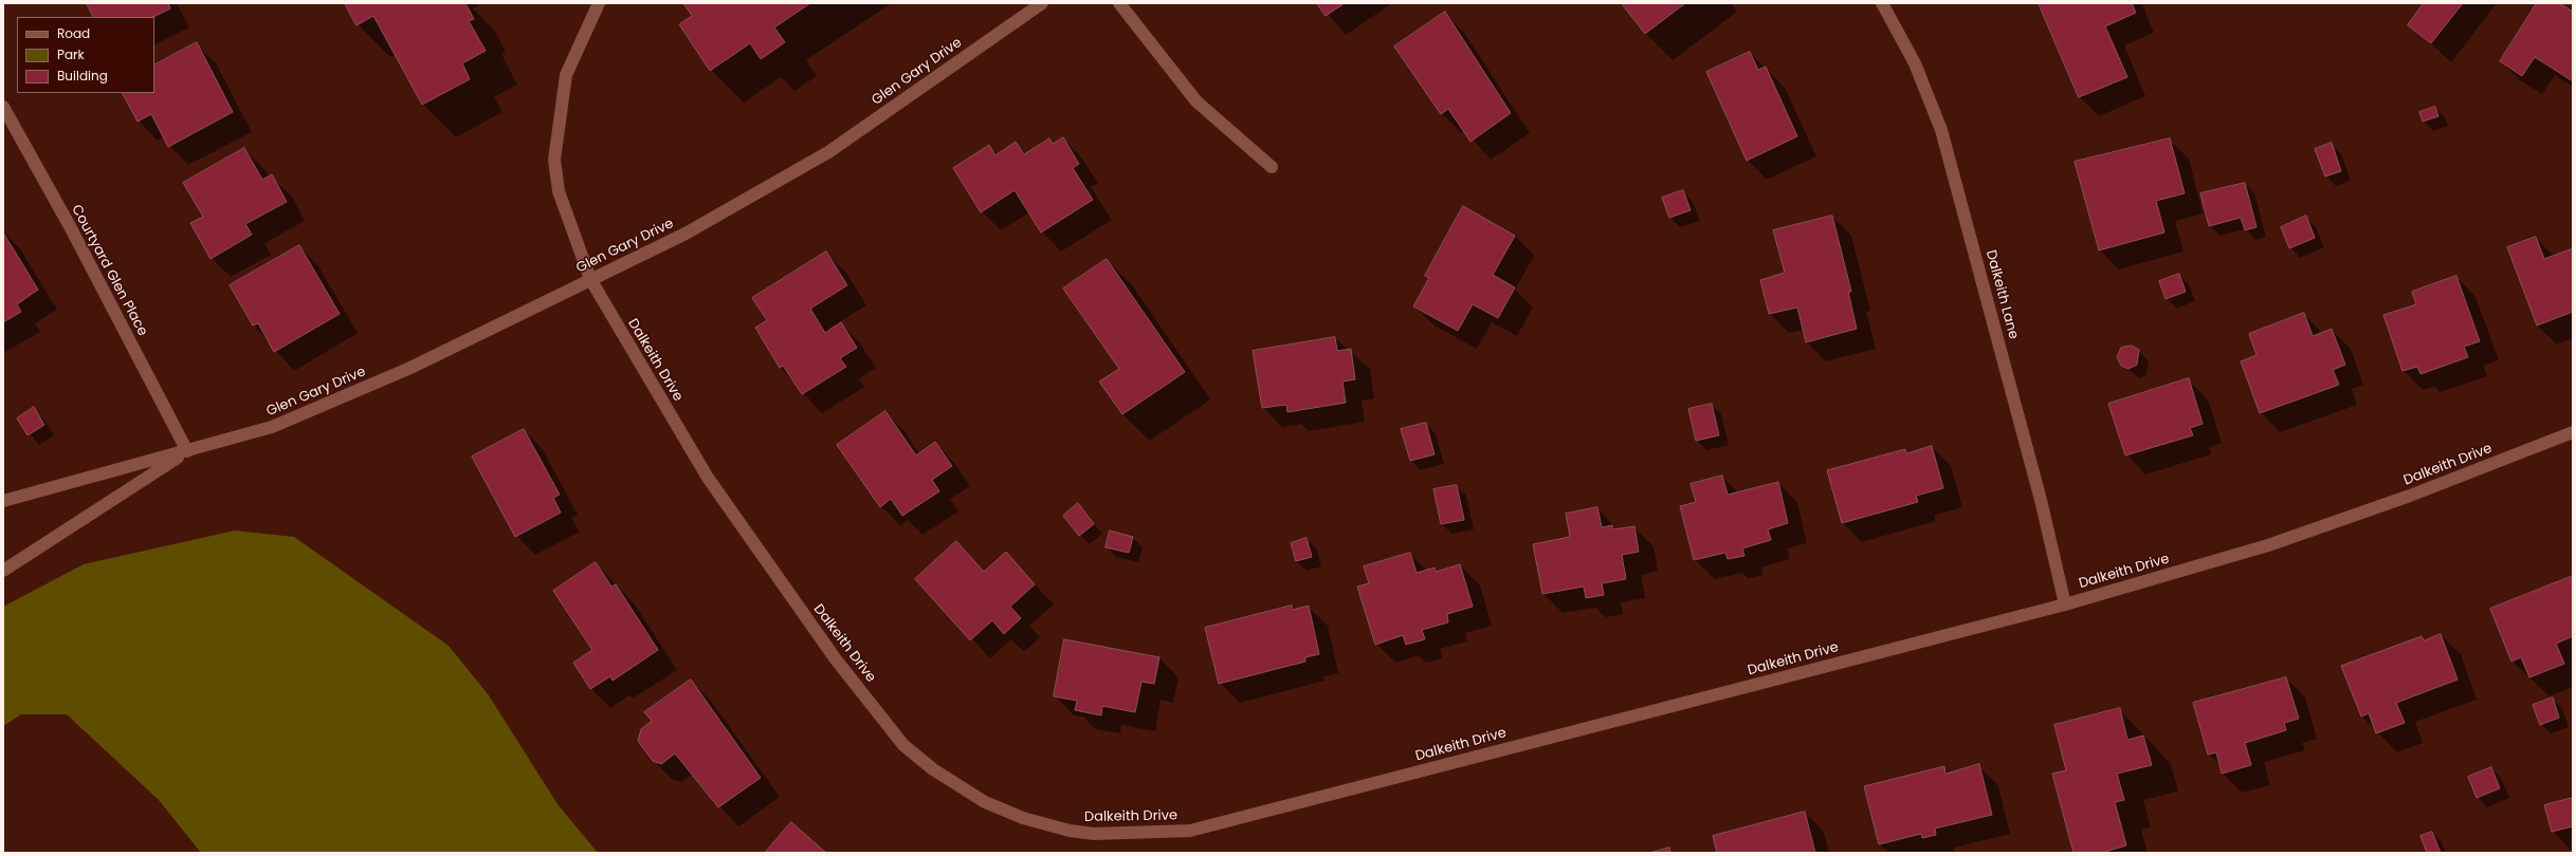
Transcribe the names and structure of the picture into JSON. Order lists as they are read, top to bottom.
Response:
{
  "streets": {
    "street": [
      "Glen Gary Drive",
      "Courtyard Glen Place",
      "Dalkeith Lane",
      "Dalkeith Drive"
    ]
  },
  "crossings": [
    ["Glen Gary Drive", "Courtyard Glen Place"],
    ["Glen Gary Drive", "Dalkeith Drive"],
    ["Dalkeith Lane", "Dalkeith Drive"]
  ],
  "legend": ["Road", "Park", "Building"]
}
